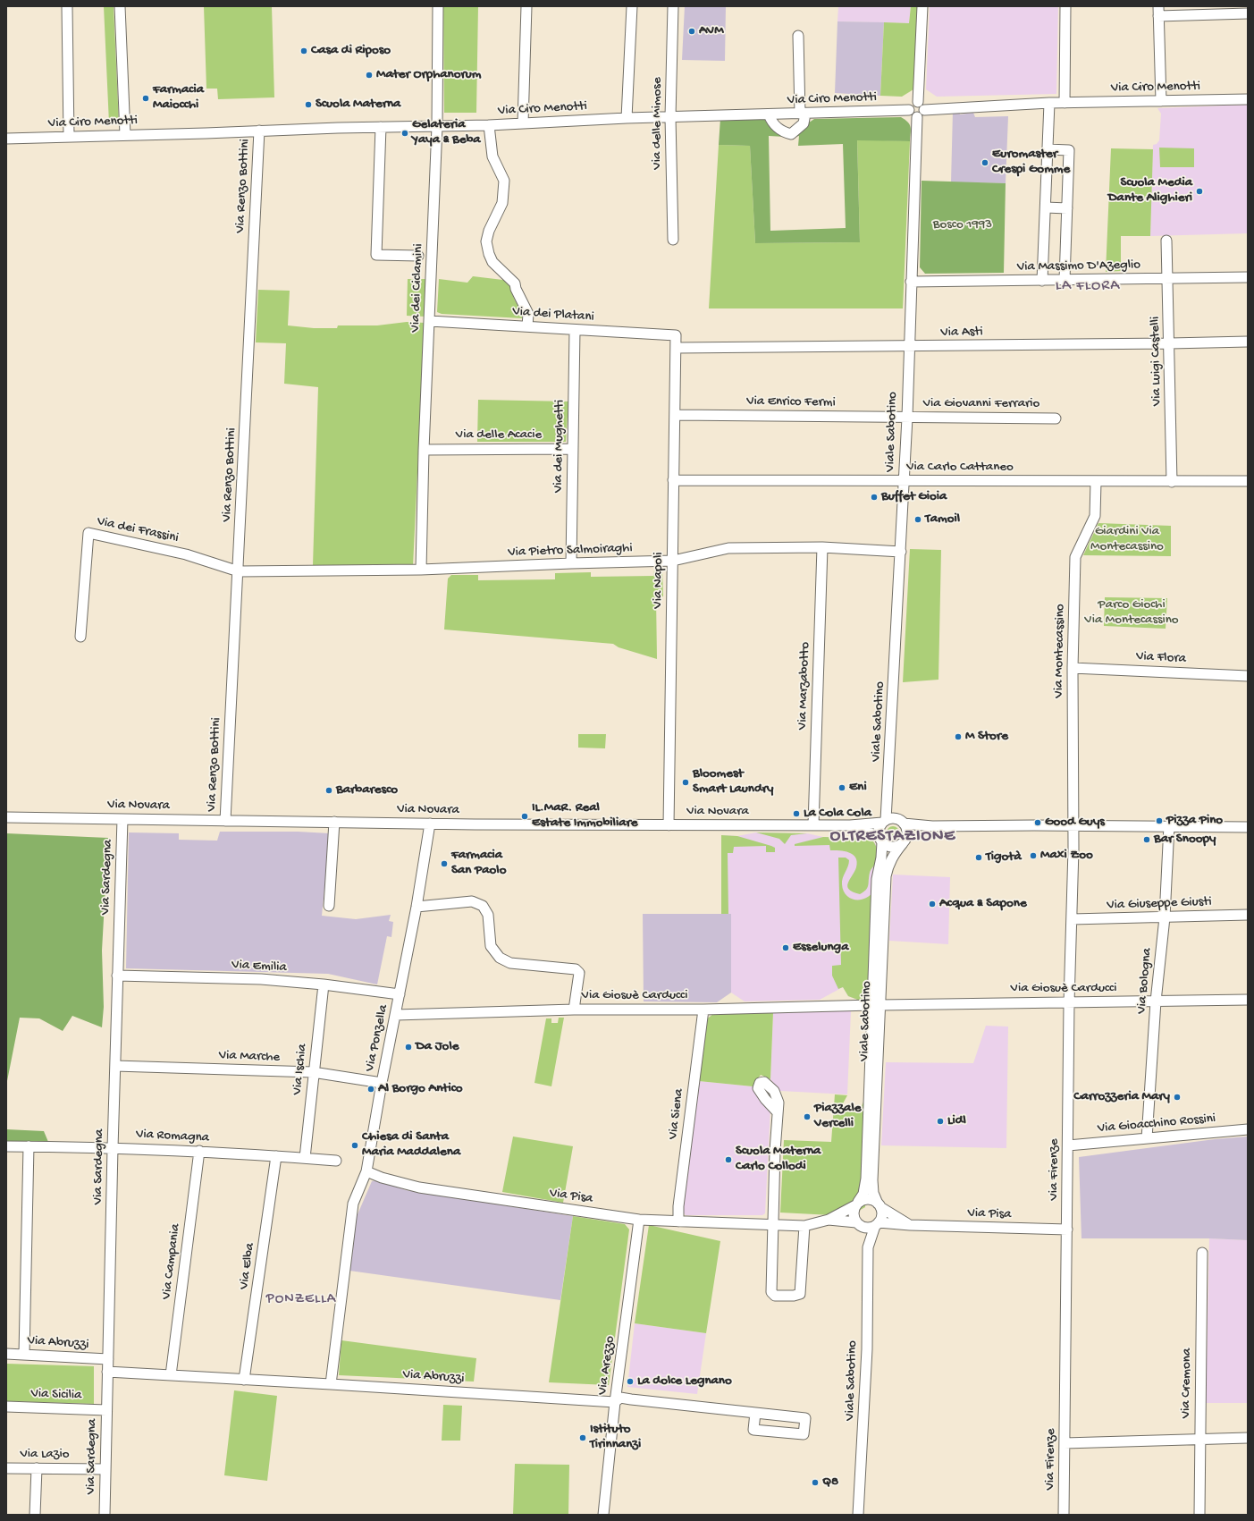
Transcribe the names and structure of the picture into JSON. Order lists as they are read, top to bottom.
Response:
{
  "streets": {
    "street": [
      "Via Ciro Menotti",
      "Via delle Mimose",
      "Via Renzo Bottini",
      "Via Massimo D'Azeglio",
      "Via dei Ciclamini",
      "Via dei Platani",
      "Via Asti",
      "Via Luigi Castelli",
      "Via Enrico Fermi",
      "Via Giovanni Ferrario",
      "Viale Sabotino",
      "Via delle Acacie",
      "Via dei Mughetti",
      "Via Carlo Cattaneo",
      "Via dei Frassini",
      "Via Pietro Salmoiraghi",
      "Via Napoli",
      "Via Montecassino",
      "Via Flora",
      "Via Marzabotto",
      "Via Novara",
      "Via Sardegna",
      "Via Giuseppe Giusti",
      "Via Emilia",
      "Via Bologna",
      "Via Giosuè Carducci",
      "Via Ponzella",
      "Via Marche",
      "Via Ischia",
      "Via Siena",
      "Via Gioacchino Rossini",
      "Via Romagna",
      "Via Firenze",
      "Via Pisa",
      "Via Campania",
      "Via Elba",
      "Via Abruzzi",
      "Via Arezzo",
      "Via Cremona",
      "Via Sicilia",
      "Via Lazio"
    ]
  },
  "crossings": [
    ["Via Ciro Menotti", "Via delle Mimose"],
    ["Via Ciro Menotti", "Via Renzo Bottini"],
    ["Via Ciro Menotti", "Via dei Ciclamini"],
    ["Via Ciro Menotti", "Viale Sabotino"],
    ["Via Renzo Bottini", "Via dei Frassini"],
    ["Via Renzo Bottini", "Via Pietro Salmoiraghi"],
    ["Via Renzo Bottini", "Via Novara"],
    ["Via Massimo D'Azeglio", "Via Luigi Castelli"],
    ["Via Massimo D'Azeglio", "Viale Sabotino"],
    ["Via dei Ciclamini", "Via dei Platani"],
    ["Via dei Ciclamini", "Via delle Acacie"],
    ["Via dei Ciclamini", "Via Pietro Salmoiraghi"],
    ["Via dei Platani", "Via dei Mughetti"],
    ["Via dei Platani", "Via Napoli"],
    ["Via Asti", "Via Luigi Castelli"],
    ["Via Asti", "Viale Sabotino"],
    ["Via Asti", "Via Napoli"],
    ["Via Luigi Castelli", "Via Carlo Cattaneo"],
    ["Via Enrico Fermi", "Via Giovanni Ferrario"],
    ["Via Enrico Fermi", "Viale Sabotino"],
    ["Via Enrico Fermi", "Via Napoli"],
    ["Via Giovanni Ferrario", "Viale Sabotino"],
    ["Viale Sabotino", "Via Carlo Cattaneo"],
    ["Viale Sabotino", "Via Pietro Salmoiraghi"],
    ["Viale Sabotino", "Via Novara"],
    ["Viale Sabotino", "Via Giosuè Carducci"],
    ["Viale Sabotino", "Via Pisa"],
    ["Via delle Acacie", "Via dei Mughetti"],
    ["Via dei Mughetti", "Via Pietro Salmoiraghi"],
    ["Via Carlo Cattaneo", "Via Napoli"],
    ["Via Carlo Cattaneo", "Via Montecassino"],
    ["Via dei Frassini", "Via Pietro Salmoiraghi"],
    ["Via Pietro Salmoiraghi", "Via Napoli"],
    ["Via Pietro Salmoiraghi", "Via Marzabotto"],
    ["Via Napoli", "Via Novara"],
    ["Via Montecassino", "Via Flora"],
    ["Via Montecassino", "Via Firenze"],
    ["Via Marzabotto", "Via Novara"],
    ["Via Novara", "Via Sardegna"],
    ["Via Novara", "Via Ponzella"],
    ["Via Sardegna", "Via Emilia"],
    ["Via Sardegna", "Via Marche"],
    ["Via Sardegna", "Via Romagna"],
    ["Via Sardegna", "Via Abruzzi"],
    ["Via Sardegna", "Via Sicilia"],
    ["Via Sardegna", "Via Lazio"],
    ["Via Giuseppe Giusti", "Via Bologna"],
    ["Via Giuseppe Giusti", "Via Firenze"],
    ["Via Emilia", "Via Ponzella"],
    ["Via Emilia", "Via Ischia"],
    ["Via Bologna", "Via Giosuè Carducci"],
    ["Via Bologna", "Via Gioacchino Rossini"],
    ["Via Giosuè Carducci", "Via Ponzella"],
    ["Via Giosuè Carducci", "Via Siena"],
    ["Via Giosuè Carducci", "Via Firenze"],
    ["Via Ponzella", "Via Marche"],
    ["Via Ponzella", "Via Pisa"],
    ["Via Ponzella", "Via Abruzzi"],
    ["Via Marche", "Via Ischia"],
    ["Via Ischia", "Via Romagna"],
    ["Via Siena", "Via Pisa"],
    ["Via Gioacchino Rossini", "Via Firenze"],
    ["Via Romagna", "Via Campania"],
    ["Via Romagna", "Via Elba"],
    ["Via Firenze", "Via Pisa"],
    ["Via Pisa", "Via Arezzo"],
    ["Via Campania", "Via Abruzzi"],
    ["Via Elba", "Via Abruzzi"],
    ["Via Abruzzi", "Via Arezzo"]
  ],
  "districts": ["LA FLORA", "OLTRESTAZIONE", "PONZELLA"],
  "parks": ["Bosco 1993", "Giardini Via Montecassino", "Parco Giochi Via Montecassino"],
  "places": [
    "AVM",
    "Casa di Riposo",
    "Mater Orphanorum",
    "Farmacia Maiocchi",
    "Scuola Materna",
    "Gelateria Yaya & Beba",
    "Euromaster Crespi Gomme",
    "Scuola Media Dante Alighieri",
    "Buffet Gioia",
    "Tamoil",
    "M Store",
    "Bloomest Smart Laundry",
    "Eni",
    "Barbaresco",
    "La Cola Cola",
    "IL.MaR. Real Estate Immobiliare",
    "Pizza Pino",
    "Good Guys",
    "Bar Snoopy",
    "Maxi Zoo",
    "Tigotà",
    "Farmacia San Paolo",
    "Acqua & Sapone",
    "Esselunga",
    "Da Jole",
    "Al Borgo Antico",
    "Carrozzeria Mary",
    "Piazzale Vercelli",
    "Lidl",
    "Chiesa di Santa Maria Maddalena",
    "Scuola Materna Carlo Collodi",
    "La dolce Legnano",
    "Istituto Tirinnanzi",
    "Q8"
  ]
}
